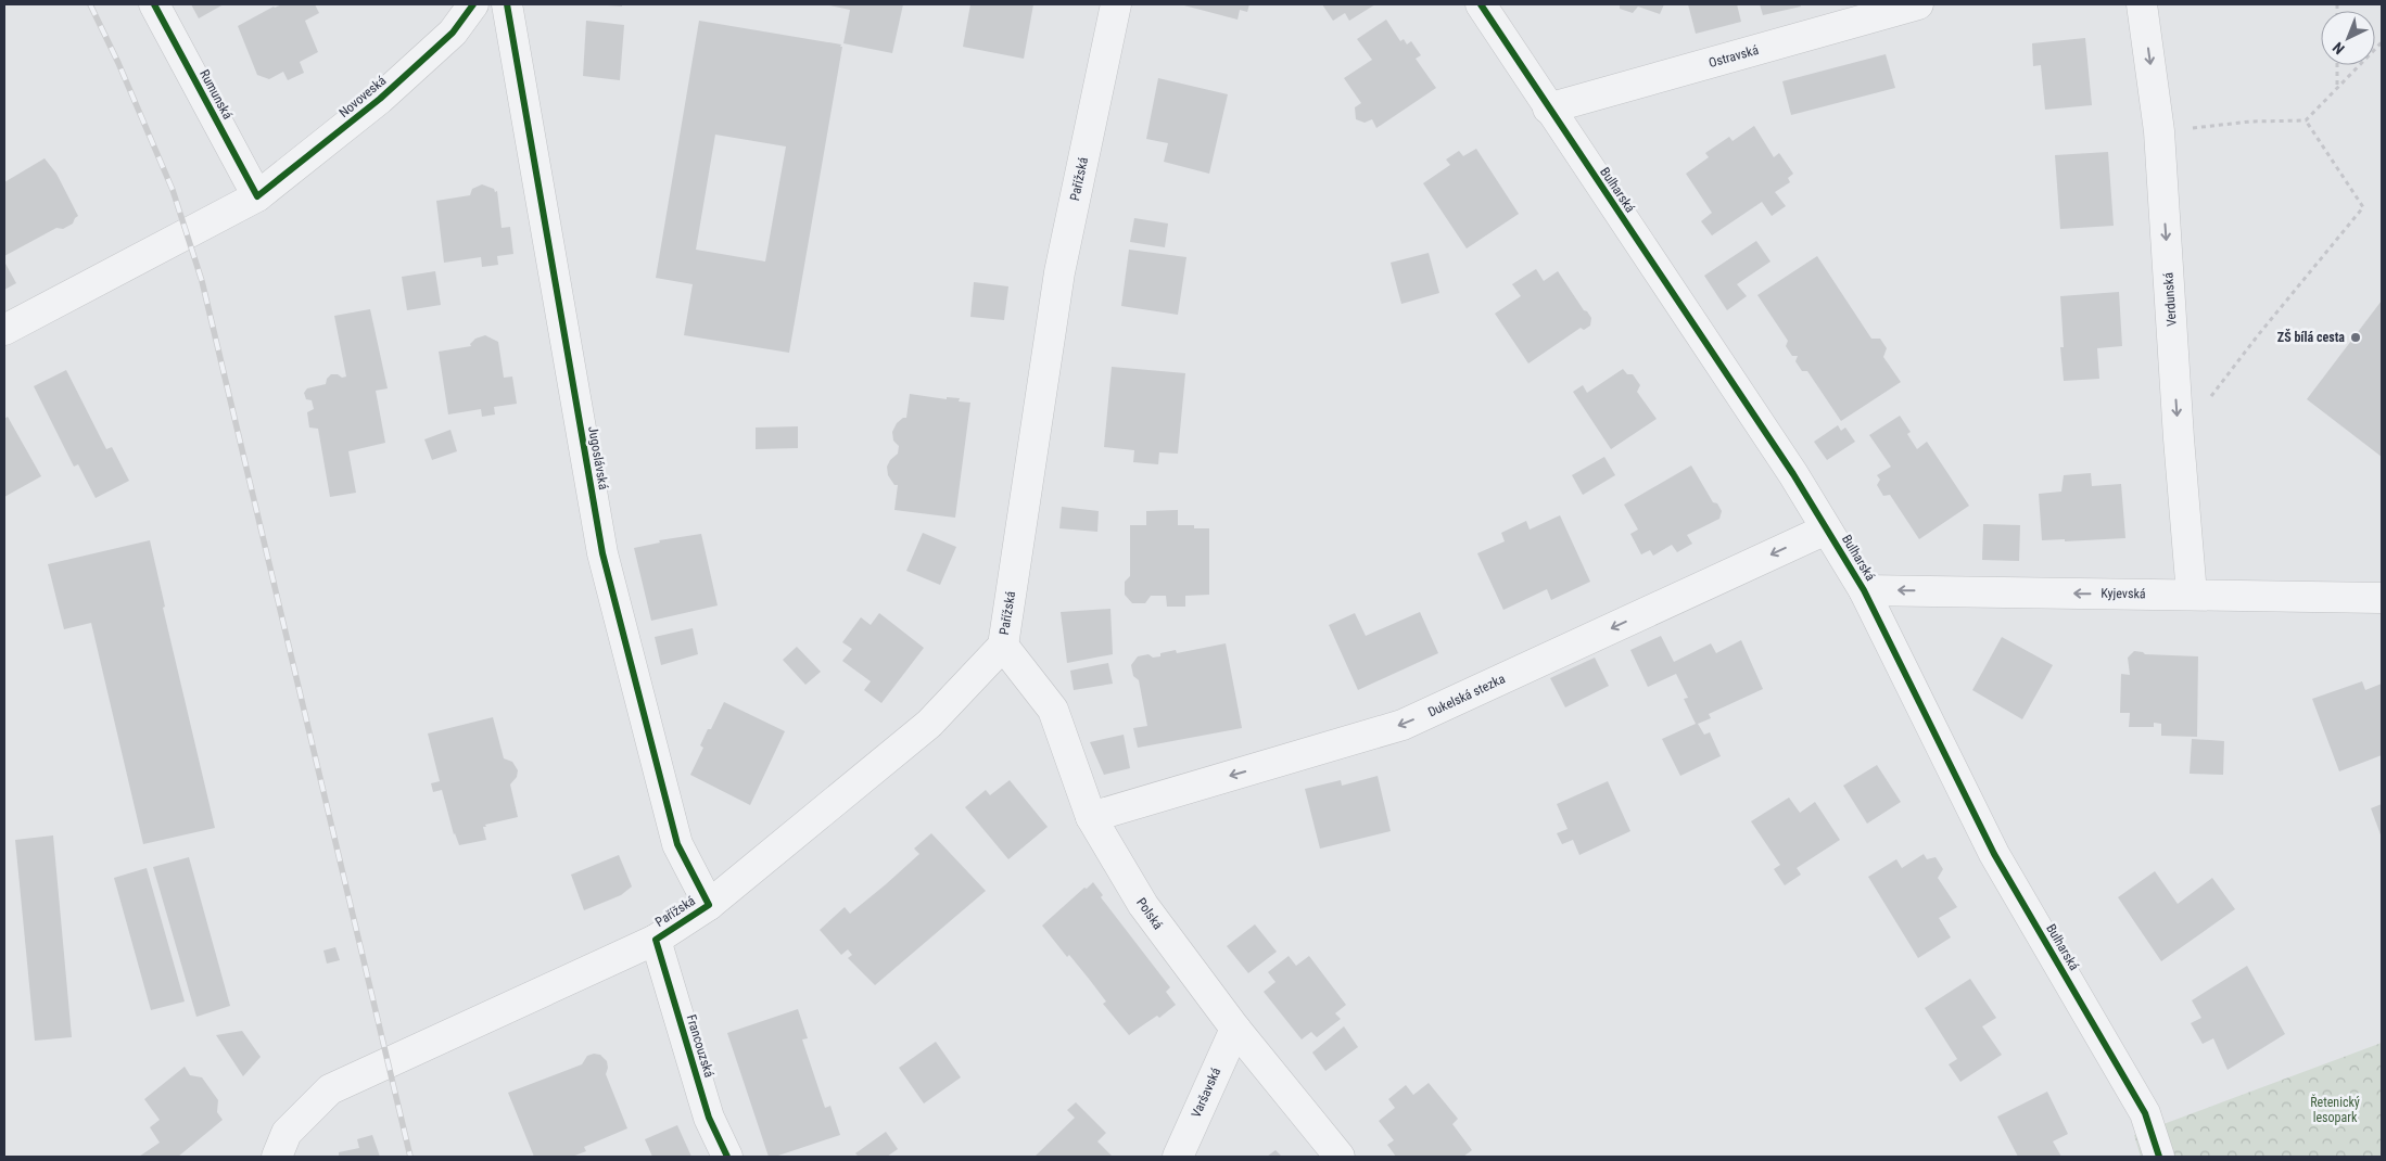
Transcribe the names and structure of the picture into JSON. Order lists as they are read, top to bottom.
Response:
{
  "streets": {
    "street": [
      "Ostravská",
      "Rumunská",
      "Novoveská",
      "Pařížská",
      "Bulharská",
      "Verdunská",
      "Jugoslávská",
      "Kyjevská",
      "Dukelská stezka",
      "Polská",
      "Francouzská",
      "Varšavská"
    ]
  },
  "crossings": [
    ["Ostravská", "Bulharská"],
    ["Rumunská", "Novoveská"],
    ["Pařížská", "Jugoslávská"],
    ["Pařížská", "Polská"],
    ["Pařížská", "Francouzská"],
    ["Bulharská", "Kyjevská"],
    ["Bulharská", "Dukelská stezka"],
    ["Verdunská", "Kyjevská"],
    ["Dukelská stezka", "Polská"],
    ["Polská", "Varšavská"]
  ],
  "one_way": ["Verdunská", "Kyjevská", "Dukelská stezka"],
  "parks": ["Řetenický lesopark"],
  "places": ["ZŠ bílá cesta"],
  "north": "bottom left"
}
